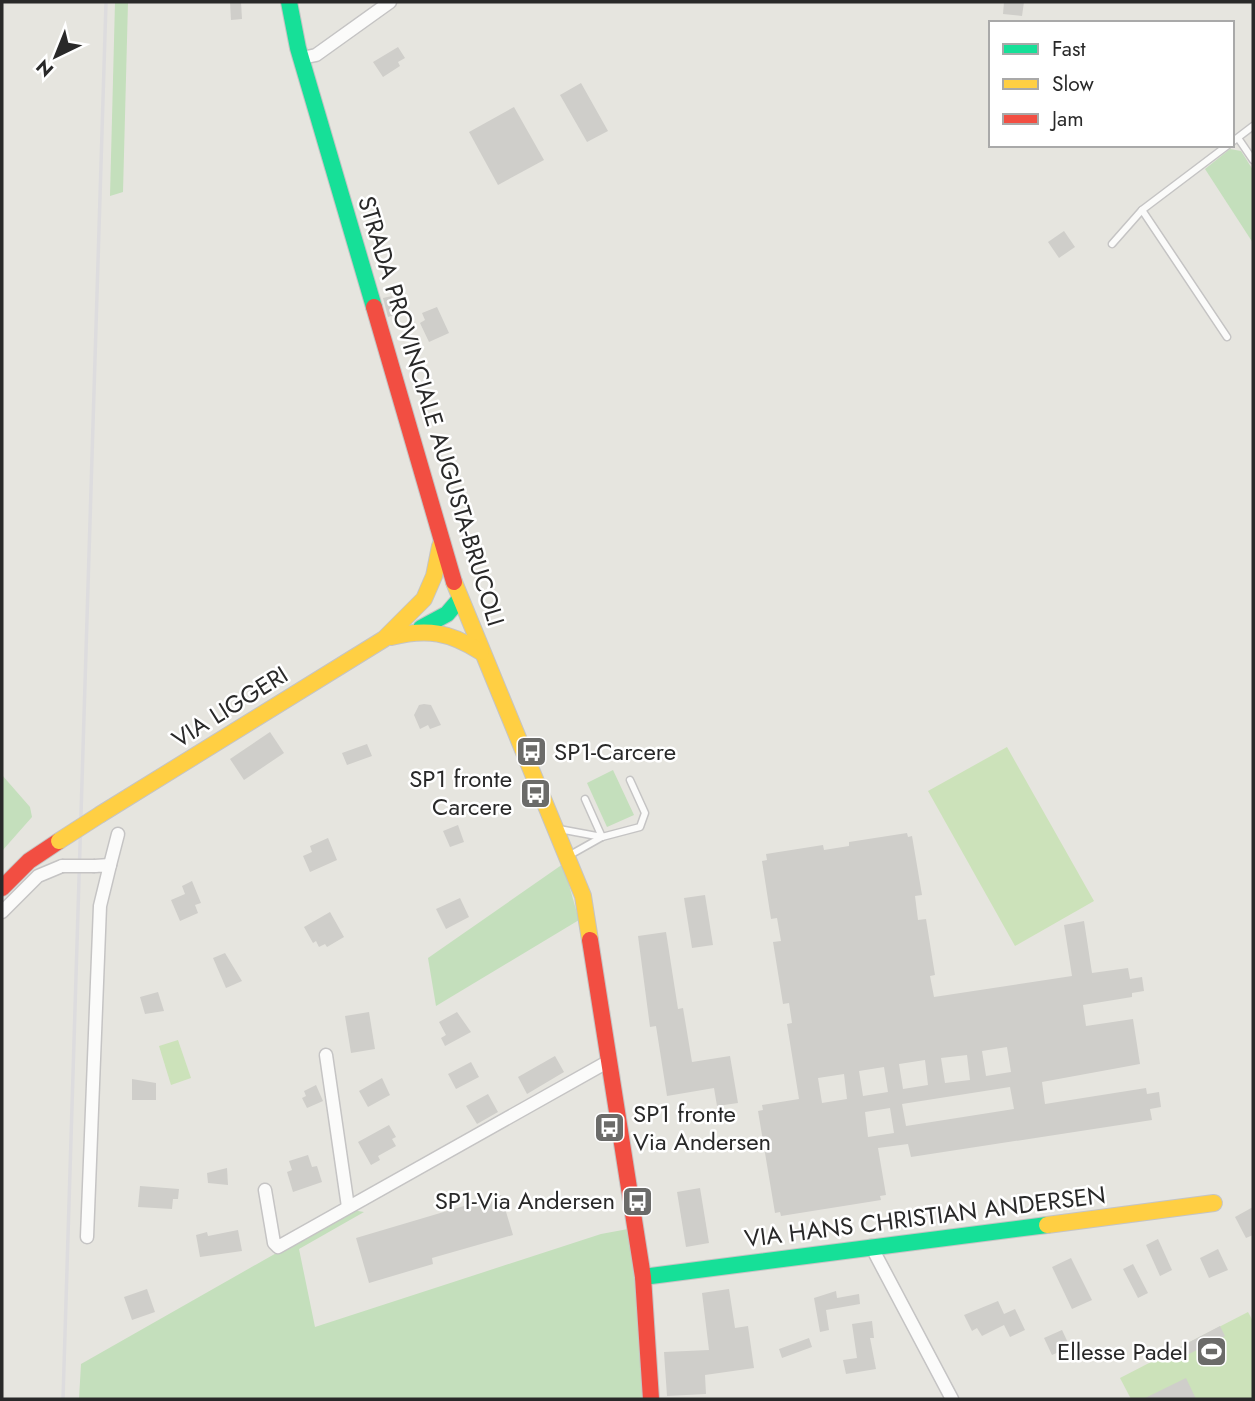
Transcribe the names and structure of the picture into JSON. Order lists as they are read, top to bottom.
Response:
{
  "streets": {
    "main road": ["STRADA PROVINCIALE AUGUSTA-BRUCOLI", "VIA LIGGERI", "VIA HANS CHRISTIAN ANDERSEN"]
  },
  "crossings": [
    ["STRADA PROVINCIALE AUGUSTA-BRUCOLI", "VIA HANS CHRISTIAN ANDERSEN"]
  ],
  "places": {
    "bus stop": [
      "SP1-Carcere",
      "SP1 fronte Carcere",
      "SP1 fronte Via Andersen",
      "SP1-Via Andersen"
    ],
    "sports": ["Ellesse Padel"]
  },
  "legend": ["Fast", "Slow", "Jam"],
  "north": "bottom left"
}
